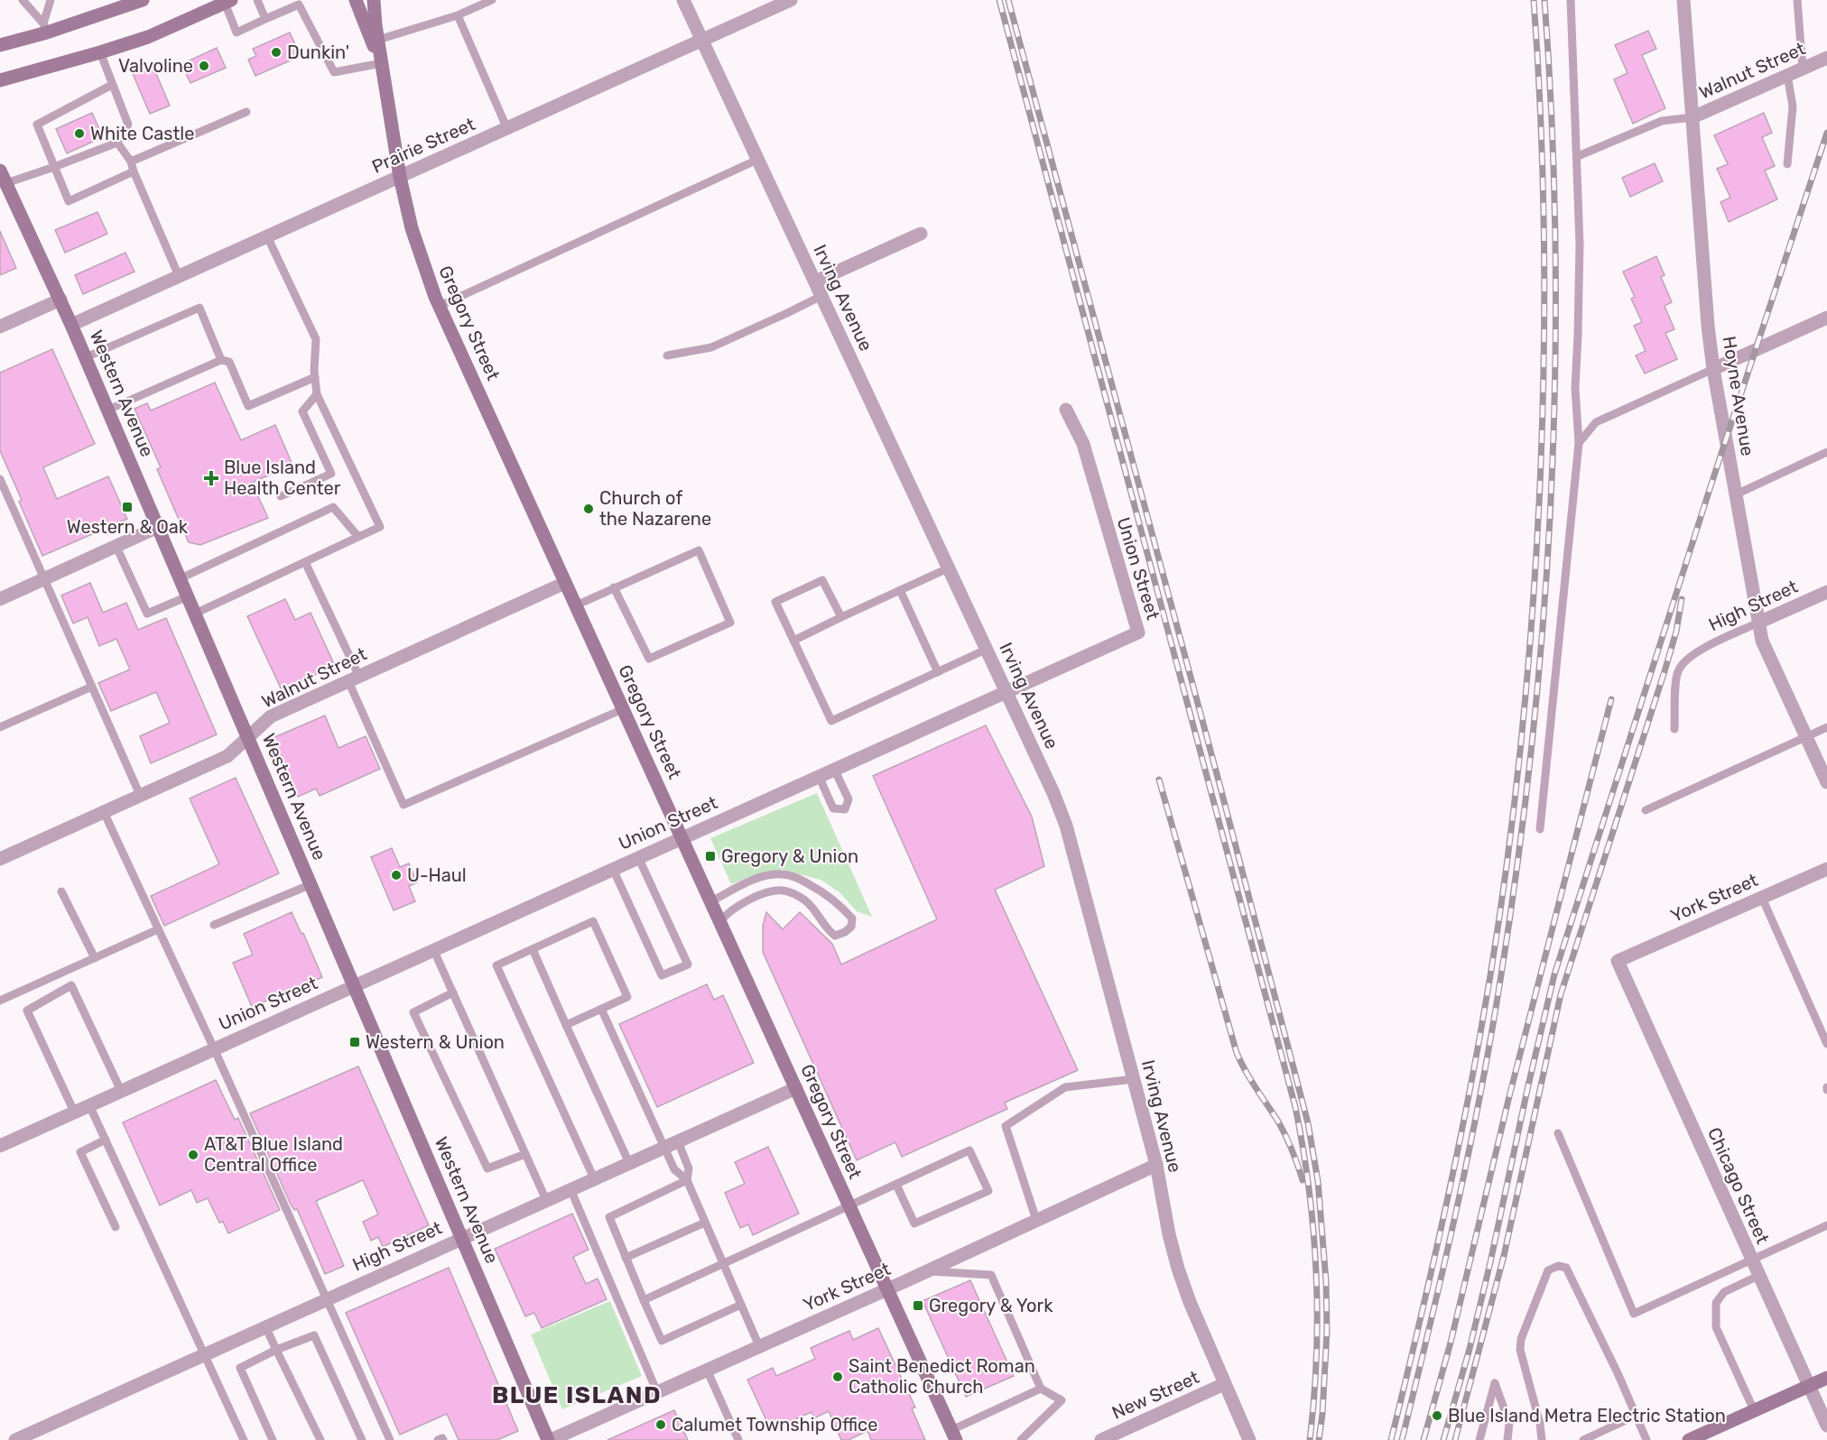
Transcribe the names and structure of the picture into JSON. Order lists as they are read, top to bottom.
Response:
{
  "streets": {
    "main road": ["Gregory Street", "Western Avenue"],
    "street": [
      "Walnut Street",
      "Prairie Street",
      "Irving Avenue",
      "Hoyne Avenue",
      "Union Street",
      "High Street",
      "York Street",
      "Chicago Street",
      "New Street"
    ]
  },
  "crossings": [
    ["Walnut Street", "Gregory Street"],
    ["Walnut Street", "Western Avenue"],
    ["Walnut Street", "Hoyne Avenue"],
    ["Prairie Street", "Irving Avenue"],
    ["Prairie Street", "Gregory Street"],
    ["Prairie Street", "Western Avenue"],
    ["Irving Avenue", "Union Street"],
    ["Irving Avenue", "York Street"],
    ["Irving Avenue", "New Street"],
    ["Gregory Street", "Union Street"],
    ["Gregory Street", "High Street"],
    ["Gregory Street", "York Street"],
    ["Western Avenue", "Union Street"],
    ["Western Avenue", "High Street"],
    ["Western Avenue", "York Street"],
    ["Hoyne Avenue", "High Street"],
    ["York Street", "Chicago Street"]
  ],
  "districts": ["BLUE ISLAND"],
  "places": {
    "other": [
      "Dunkin'",
      "Valvoline",
      "White Castle",
      "Church of the Nazarene",
      "U-Haul",
      "AT&T Blue Island Central Office",
      "Saint Benedict Roman Catholic Church",
      "Blue Island Metra Electric Station",
      "Calumet Township Office"
    ],
    "health": ["Blue Island Health Center"],
    "transit": [
      "Western & Oak",
      "Gregory & Union",
      "Western & Union",
      "Gregory & York"
    ]
  }
}
